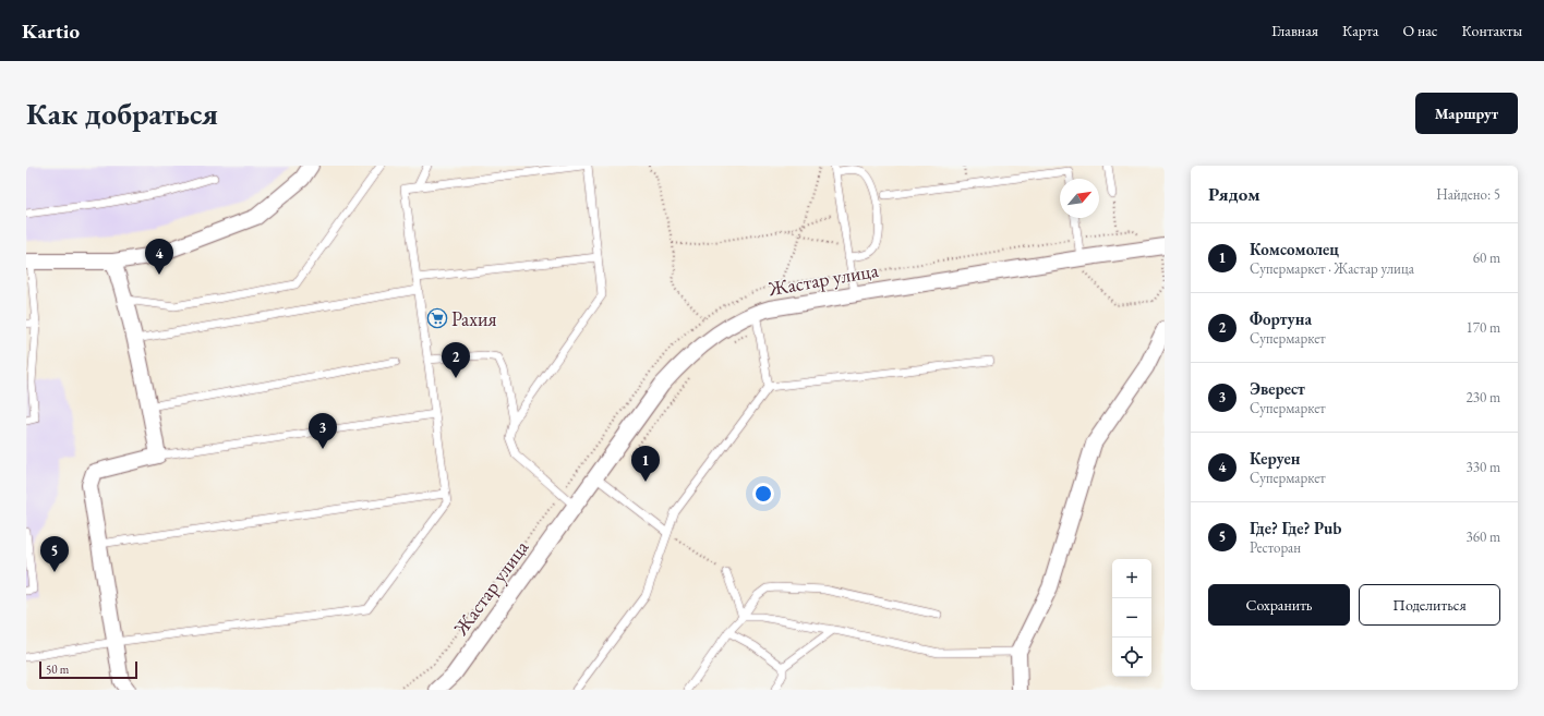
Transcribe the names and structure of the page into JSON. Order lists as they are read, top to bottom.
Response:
{
  "streets": {
    "street": ["Жастар улица"]
  },
  "places": {
    "supermarket": ["Рахия"]
  },
  "scale_bar": "50 m",
  "north": "top right",
  "page": {
    "header": "Kartio",
    "nav": [
      "Главная",
      "Карта",
      "О нас",
      "Контакты"
    ],
    "buttons": [
      "Маршрут",
      ["Сохранить", "Поделиться"]
    ],
    "title": "Как добраться",
    "heading": ["Рядом", "Найдено: 5"],
    "list": [
      {
        "mark": "1",
        "name": "Комсомолец",
        "note": "Супермаркет · Жастар улица",
        "value": "60 m"
      },
      {
        "mark": "2",
        "name": "Фортуна",
        "note": "Супермаркет",
        "value": "170 m"
      },
      {
        "mark": "3",
        "name": "Эверест",
        "note": "Супермаркет",
        "value": "230 m"
      },
      {
        "mark": "4",
        "name": "Керуен",
        "note": "Супермаркет",
        "value": "330 m"
      },
      {
        "mark": "5",
        "name": "Где? Где? Pub",
        "note": "Ресторан",
        "value": "360 m"
      }
    ],
    "pins": [
      "4",
      "2",
      "3",
      "1",
      "5"
    ],
    "map_buttons": ["+", "−"],
    "scale": "50 m"
  }
}
